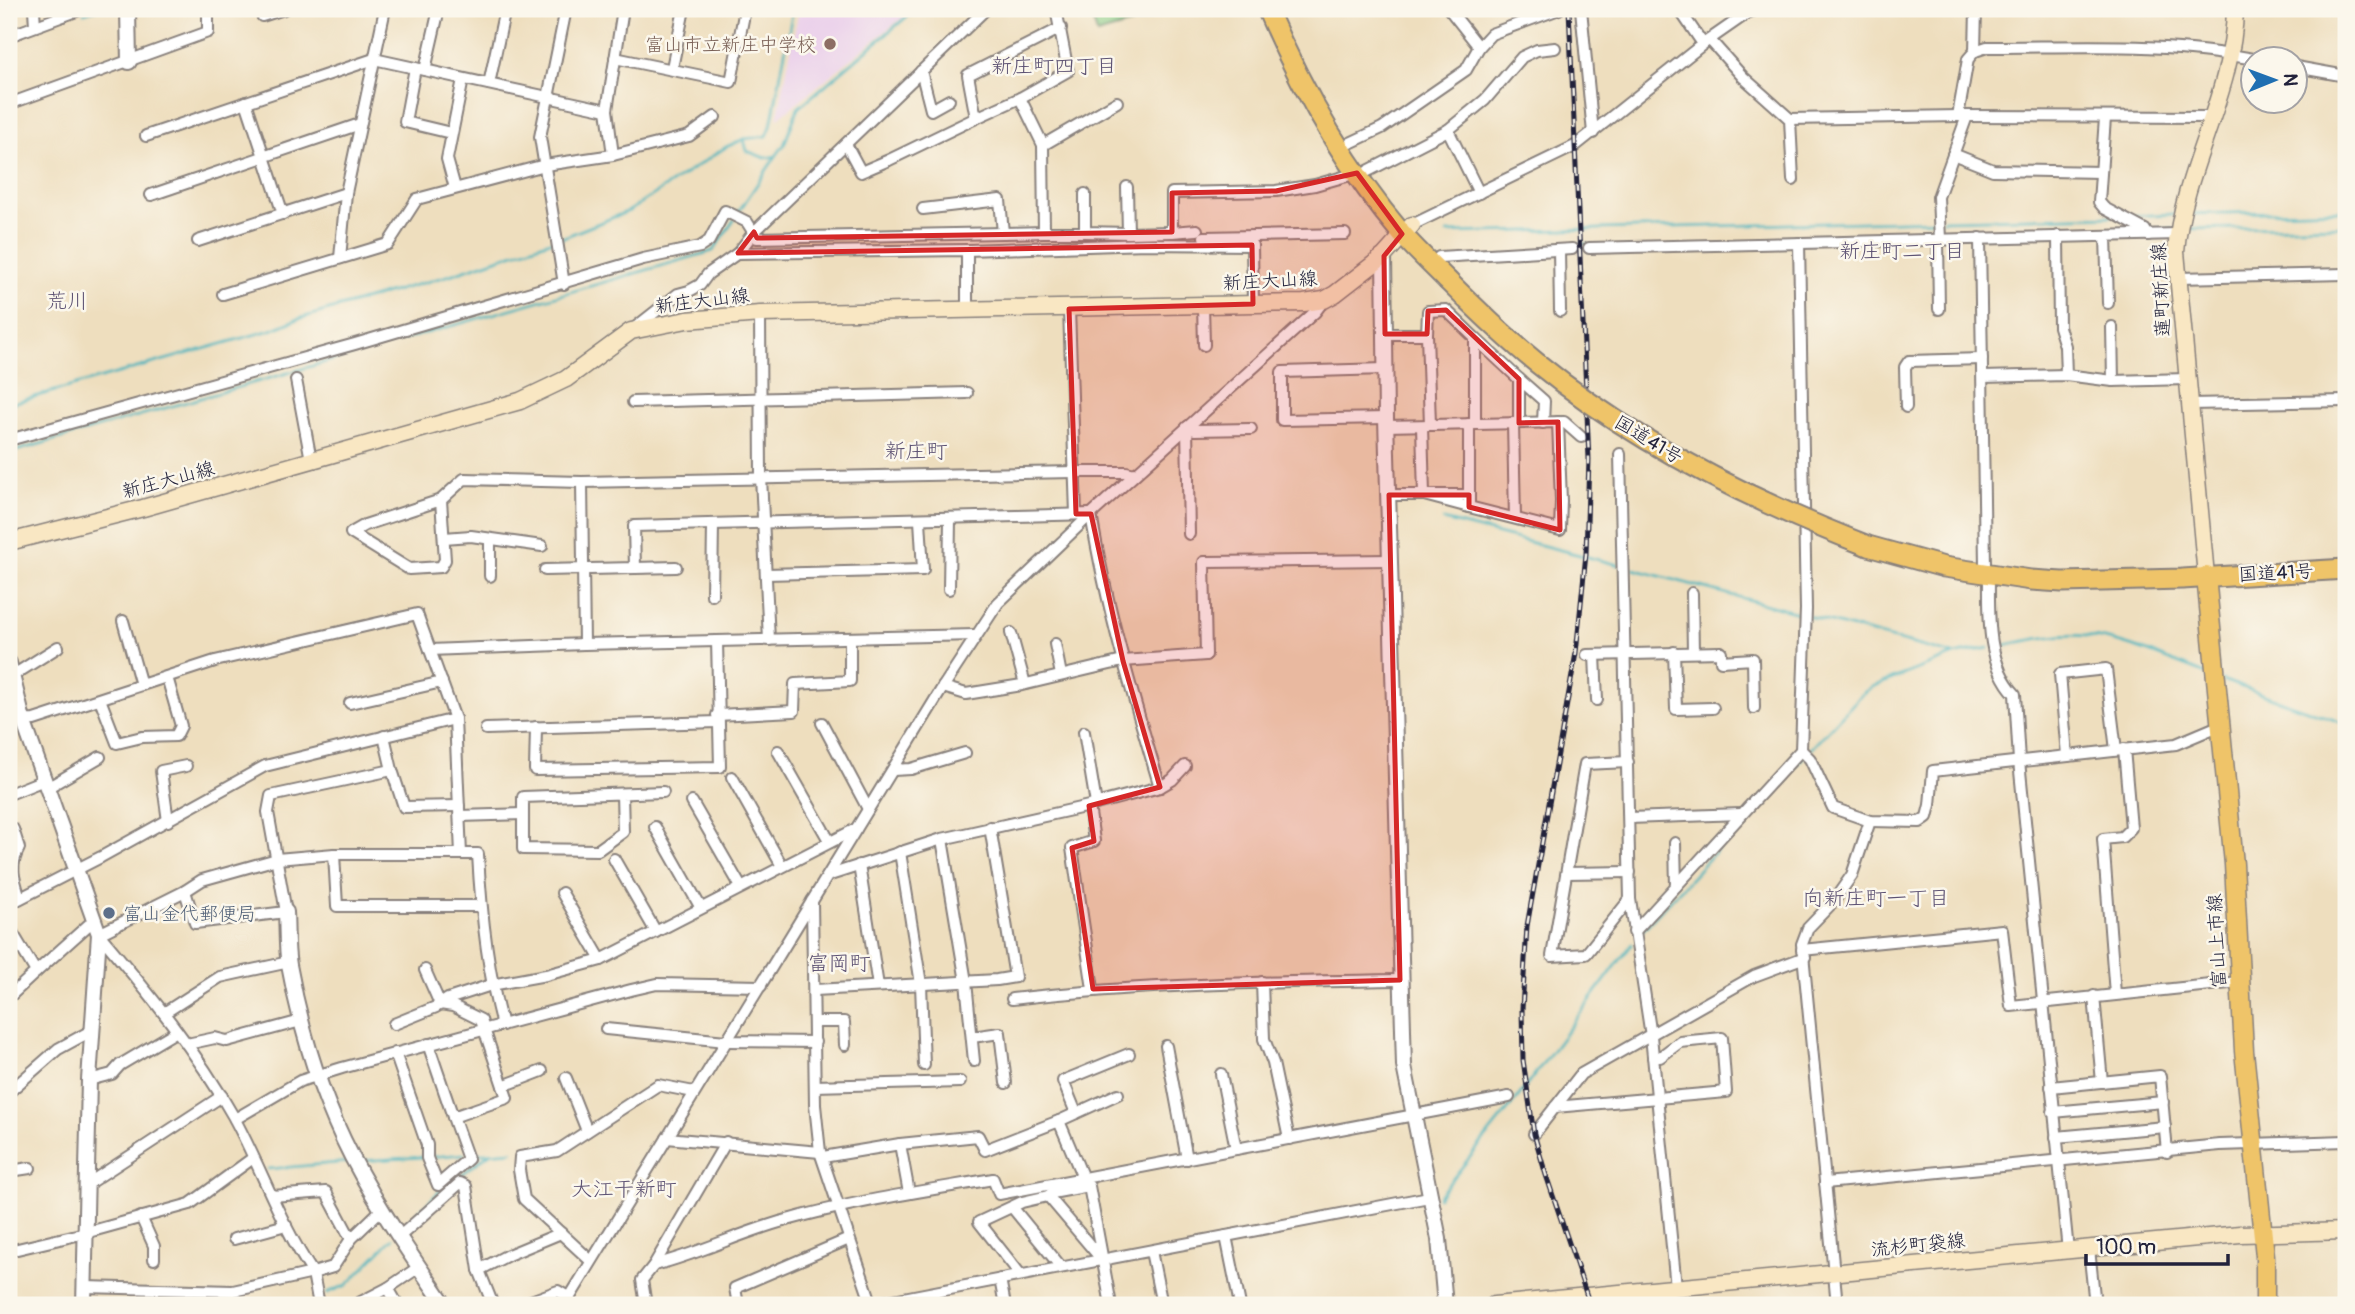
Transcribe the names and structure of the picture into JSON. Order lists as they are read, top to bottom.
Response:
{
  "streets": {
    "highway": ["国道41号"],
    "main road": [
      "新庄大山線",
      "蓮町新庄線",
      "富山上市線",
      "流杉町袋線"
    ]
  },
  "crossings": [
    ["新庄大山線", "国道41号"],
    ["蓮町新庄線", "国道41号"],
    ["蓮町新庄線", "富山上市線"],
    ["国道41号", "富山上市線"],
    ["富山上市線", "流杉町袋線"]
  ],
  "districts": [
    "新庄町四丁目",
    "新庄町二丁目",
    "荒川",
    "新庄町",
    "向新庄町一丁目",
    "富岡町",
    "大江干新町"
  ],
  "places": ["富山市立新庄中学校", "富山金代郵便局"],
  "scale_bar": "100 m",
  "north": "right"
}
